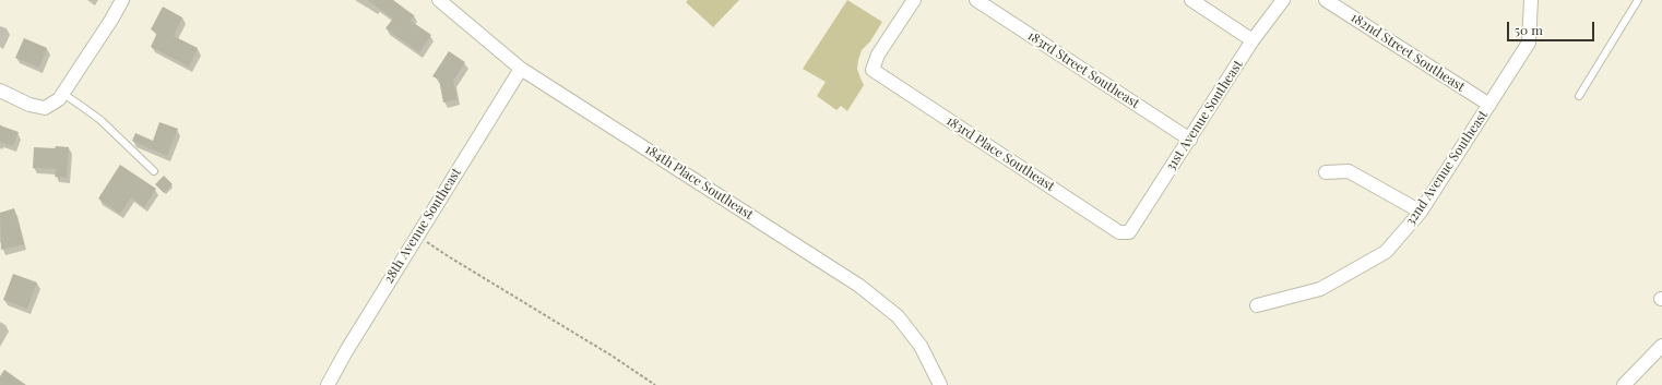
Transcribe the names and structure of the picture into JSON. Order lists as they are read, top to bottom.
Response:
{
  "streets": {
    "street": [
      "182nd Street Southeast",
      "183rd Street Southeast",
      "31st Avenue Southeast",
      "183rd Place Southeast",
      "32nd Avenue Southeast",
      "184th Place Southeast",
      "28th Avenue Southeast"
    ]
  },
  "crossings": [
    ["182nd Street Southeast", "32nd Avenue Southeast"],
    ["183rd Street Southeast", "31st Avenue Southeast"],
    ["31st Avenue Southeast", "183rd Place Southeast"],
    ["184th Place Southeast", "28th Avenue Southeast"]
  ],
  "scale_bar": "50 m"
}
